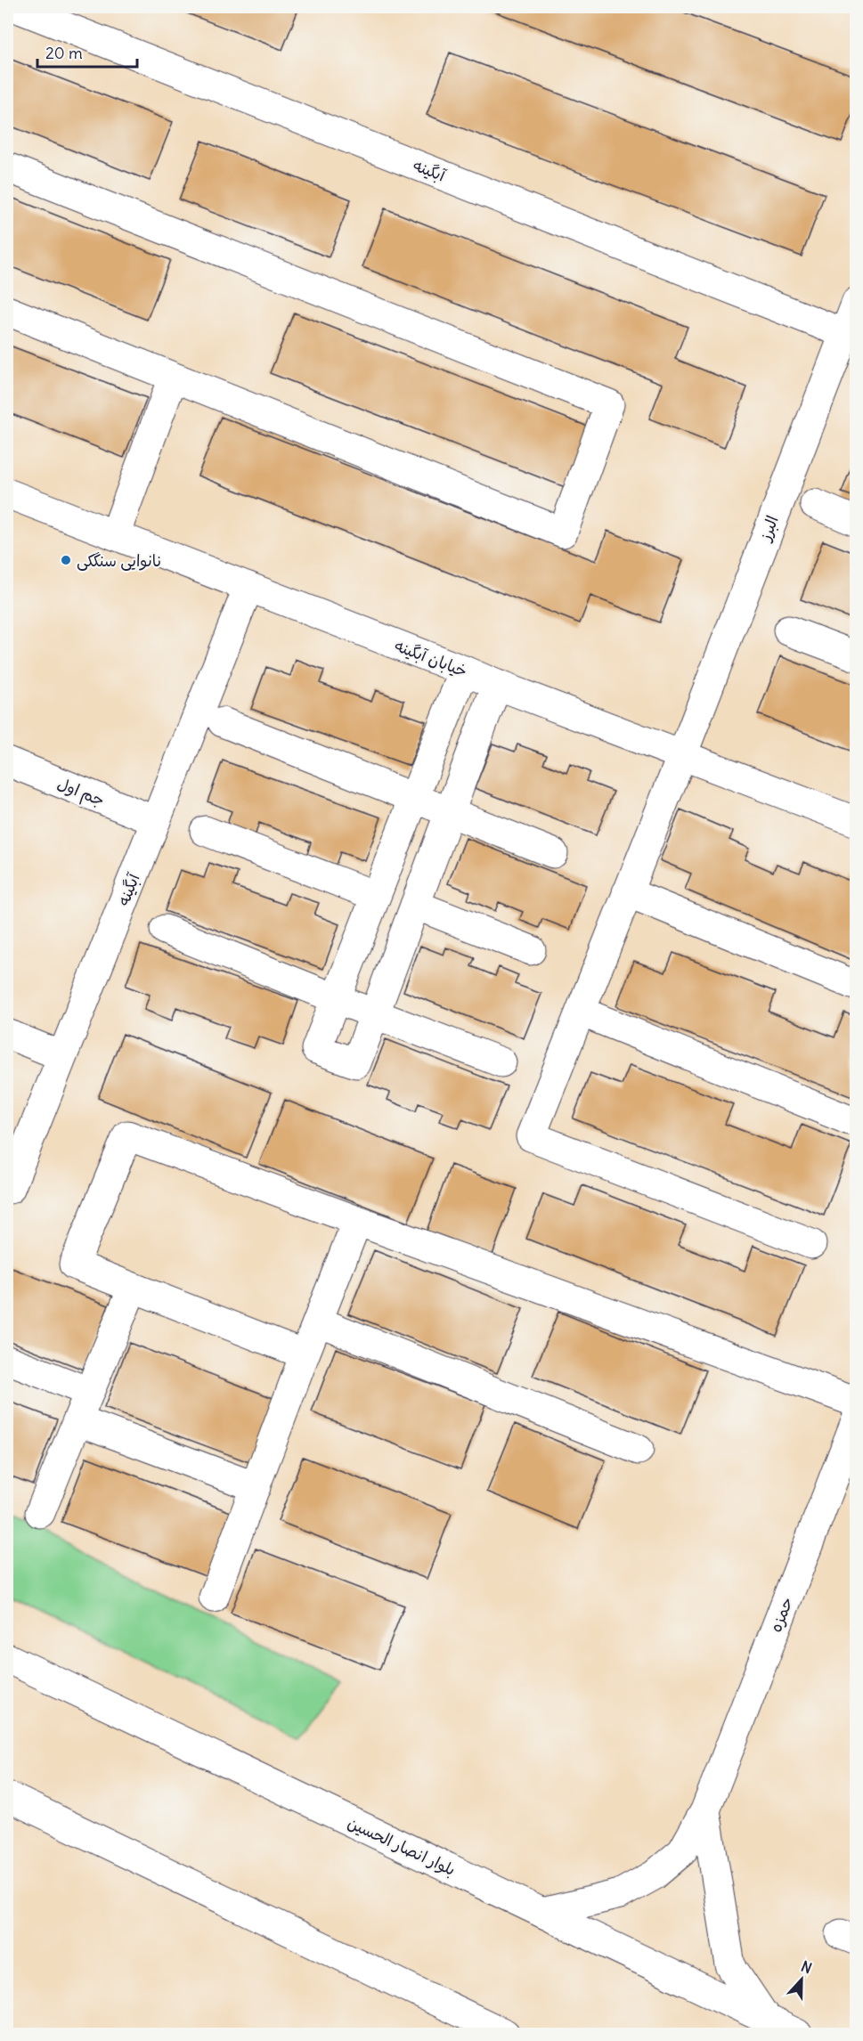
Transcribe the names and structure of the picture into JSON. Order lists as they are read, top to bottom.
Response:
{
  "streets": {
    "street": [
      "آبگینه",
      "البرز",
      "خیابان آبگینه",
      "جم اول",
      "حمزه",
      "بلوار انصار الحسین"
    ]
  },
  "crossings": [
    ["آبگینه", "البرز"],
    ["آبگینه", "خیابان آبگینه"],
    ["آبگینه", "جم اول"],
    ["البرز", "خیابان آبگینه"],
    ["حمزه", "بلوار انصار الحسین"]
  ],
  "places": ["نانوایی سنگکی"],
  "scale_bar": "20 m",
  "north": "top"
}
